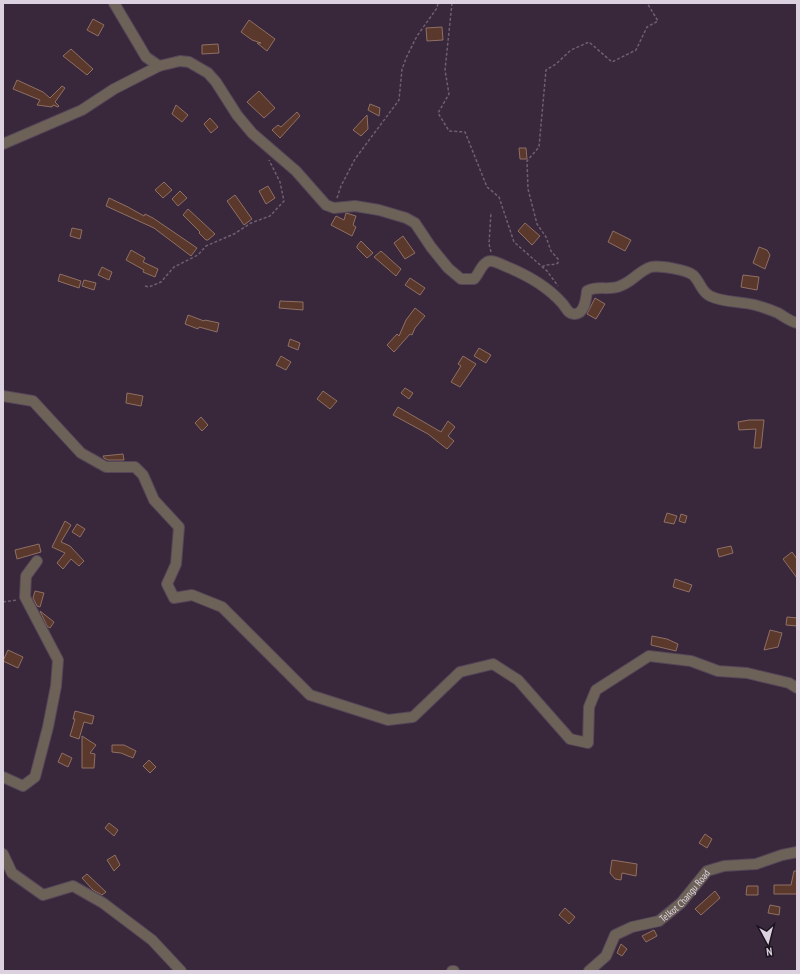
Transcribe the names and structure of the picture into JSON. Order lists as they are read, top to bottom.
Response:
{
  "streets": {
    "street": ["Telkot Changu Road"]
  },
  "north": "bottom"
}
